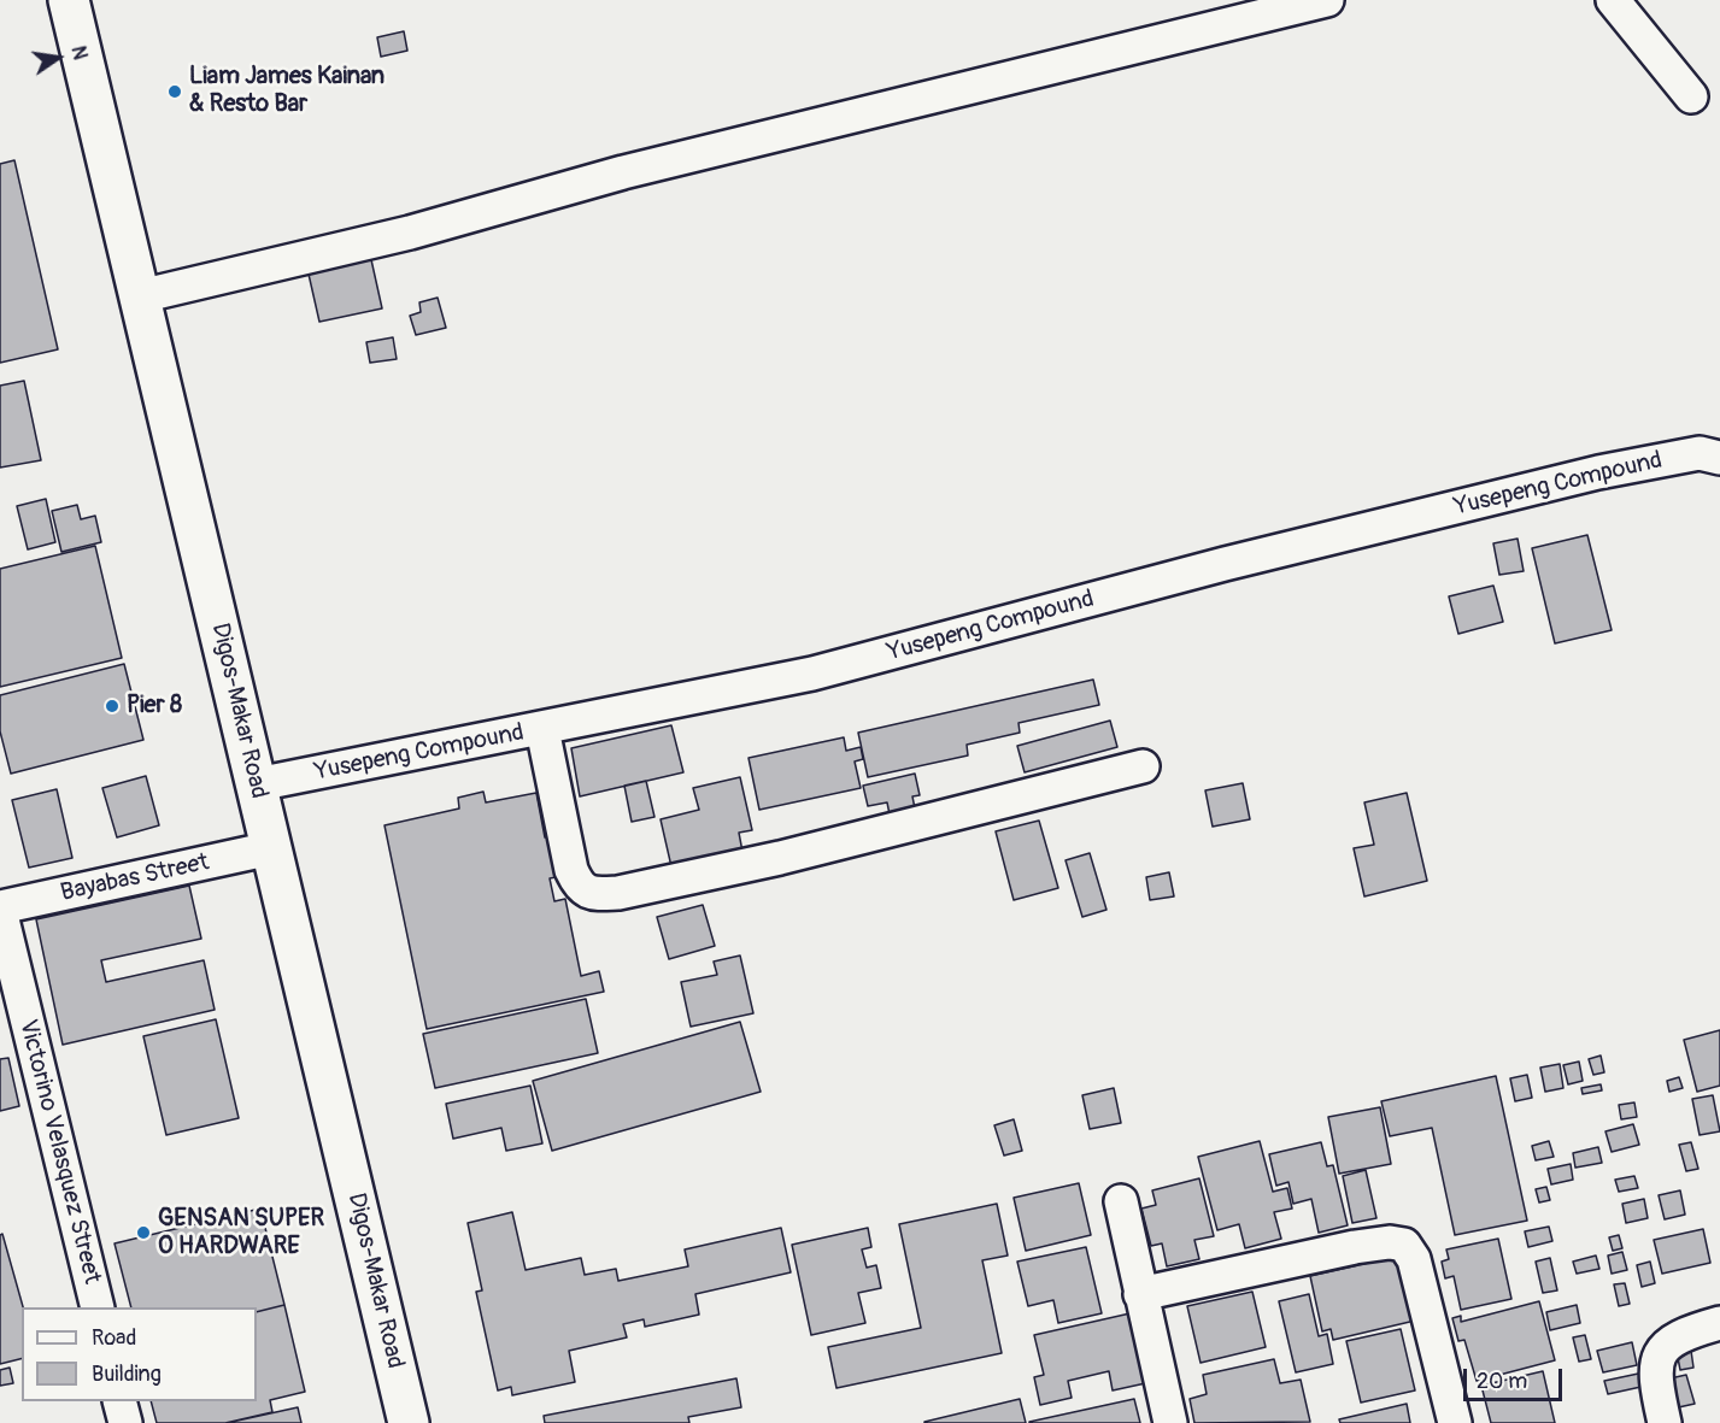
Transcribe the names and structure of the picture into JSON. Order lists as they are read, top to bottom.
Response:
{
  "streets": {
    "main road": ["Digos-Makar Road"],
    "street": ["Yusepeng Compound", "Bayabas Street", "Victorino Velasquez Street"]
  },
  "crossings": [
    ["Yusepeng Compound", "Digos-Makar Road"],
    ["Digos-Makar Road", "Bayabas Street"],
    ["Bayabas Street", "Victorino Velasquez Street"]
  ],
  "places": ["Liam James Kainan & Resto Bar", "Pier 8", "GENSAN SUPER O HARDWARE"],
  "legend": ["Road", "Building"],
  "scale_bar": "20 m",
  "north": "right"
}
